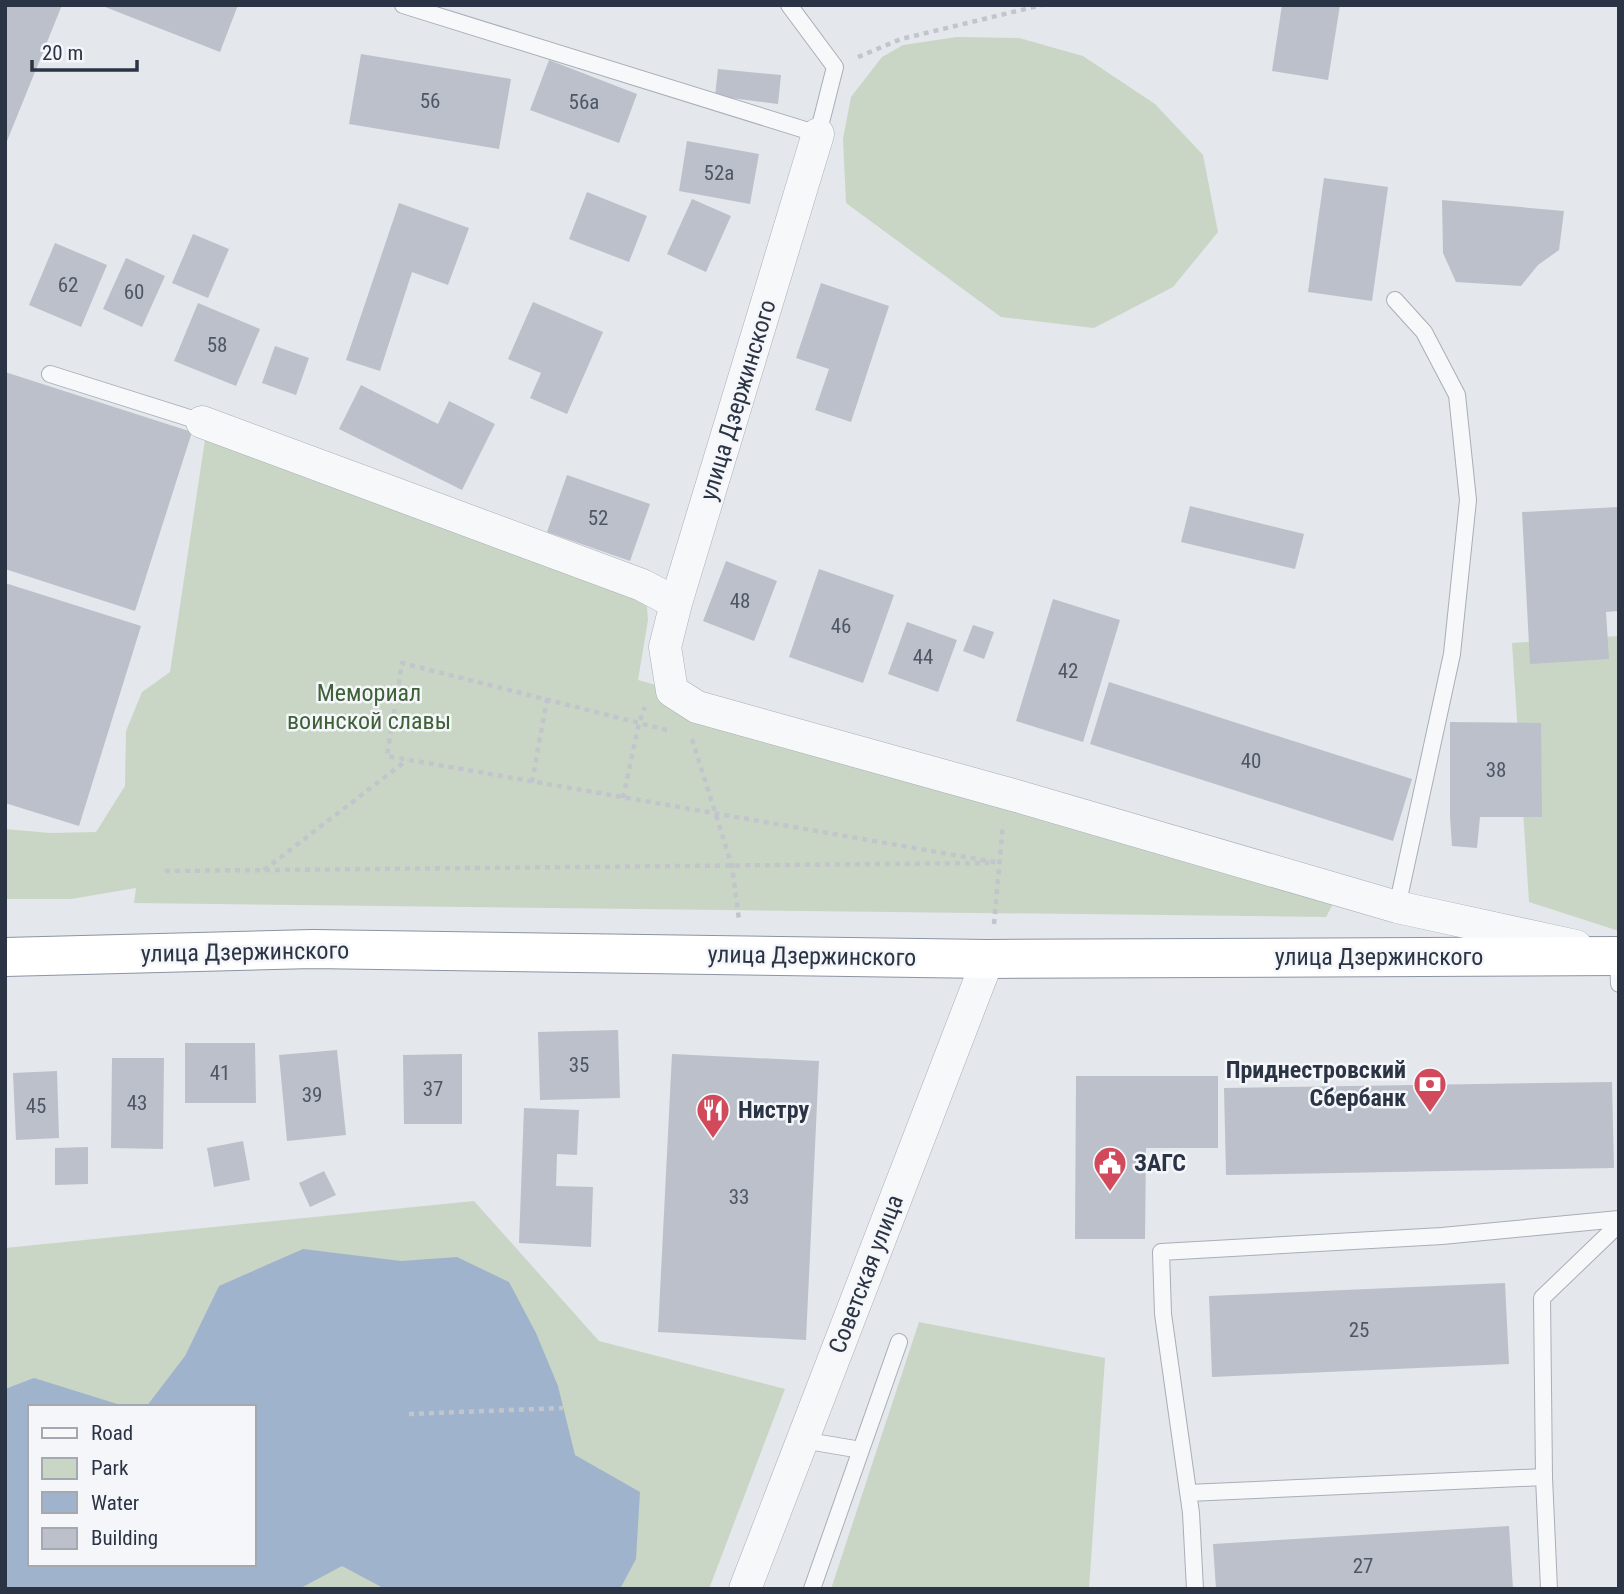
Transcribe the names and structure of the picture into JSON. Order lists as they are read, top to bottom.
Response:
{
  "streets": {
    "highway": ["улица Дзержинского"],
    "street": ["Советская улица"]
  },
  "crossings": [
    ["улица Дзержинского", "Советская улица"]
  ],
  "parks": ["Мемориал воинской славы"],
  "places": {
    "bank": ["Приднестровский Сбербанк"],
    "restaurant": ["Нистру"],
    "public building": ["ЗАГС"]
  },
  "house_numbers": [
    "56",
    "56а",
    "52а",
    "62",
    "60",
    "58",
    "52",
    "48",
    "46",
    "44",
    "42",
    "40",
    "38",
    "35",
    "41",
    "37",
    "39",
    "43",
    "45",
    "33",
    "25",
    "27"
  ],
  "legend": [
    "Road",
    "Park",
    "Water",
    "Building"
  ],
  "scale_bar": "20 m"
}
